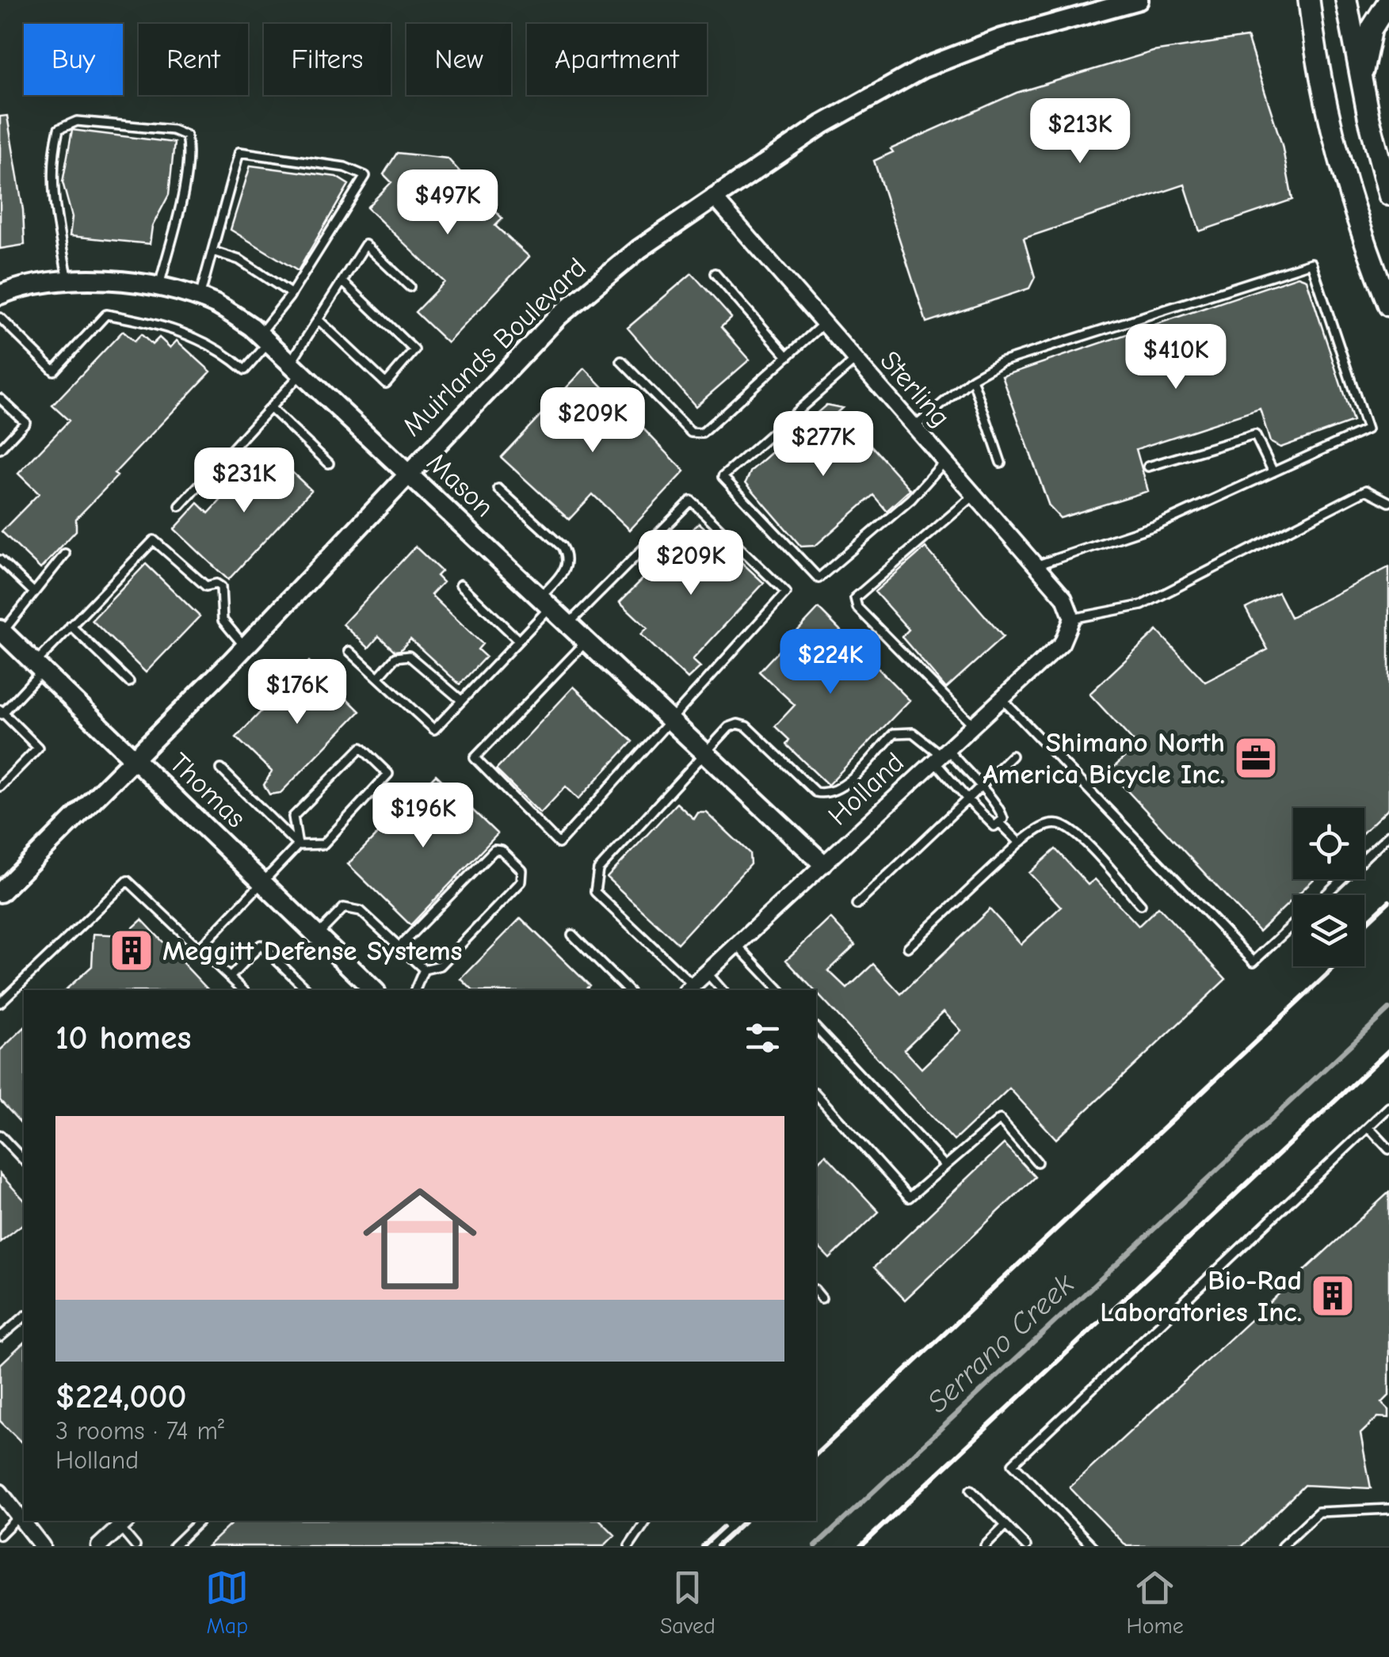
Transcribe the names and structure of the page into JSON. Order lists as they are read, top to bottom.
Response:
{
  "streets": {
    "street": [
      "Muirlands Boulevard",
      "Sterling",
      "Mason",
      "Holland",
      "Thomas"
    ]
  },
  "crossings": [
    ["Muirlands Boulevard", "Sterling"],
    ["Muirlands Boulevard", "Mason"],
    ["Muirlands Boulevard", "Thomas"],
    ["Sterling", "Holland"],
    ["Mason", "Holland"]
  ],
  "water": ["Serrano Creek"],
  "places": {
    "office": ["Shimano North America Bicycle Inc."],
    "building": ["Meggitt Defense Systems", "Bio-Rad Laboratories Inc."]
  },
  "page": {
    "chip": [
      "Buy",
      "Rent",
      "Filters",
      "New",
      "Apartment"
    ],
    "price": [
      "$213K",
      "$497K",
      "$410K",
      "$209K",
      "$277K",
      "$231K",
      "$209K",
      "$224K",
      "$176K",
      "$196K"
    ],
    "heading": "10 homes",
    "list": [
      {
        "name": "$224,000",
        "note": "3 rooms · 74 m² · Holland"
      }
    ],
    "tabs": ["Map", "Saved", "Home"]
  }
}
